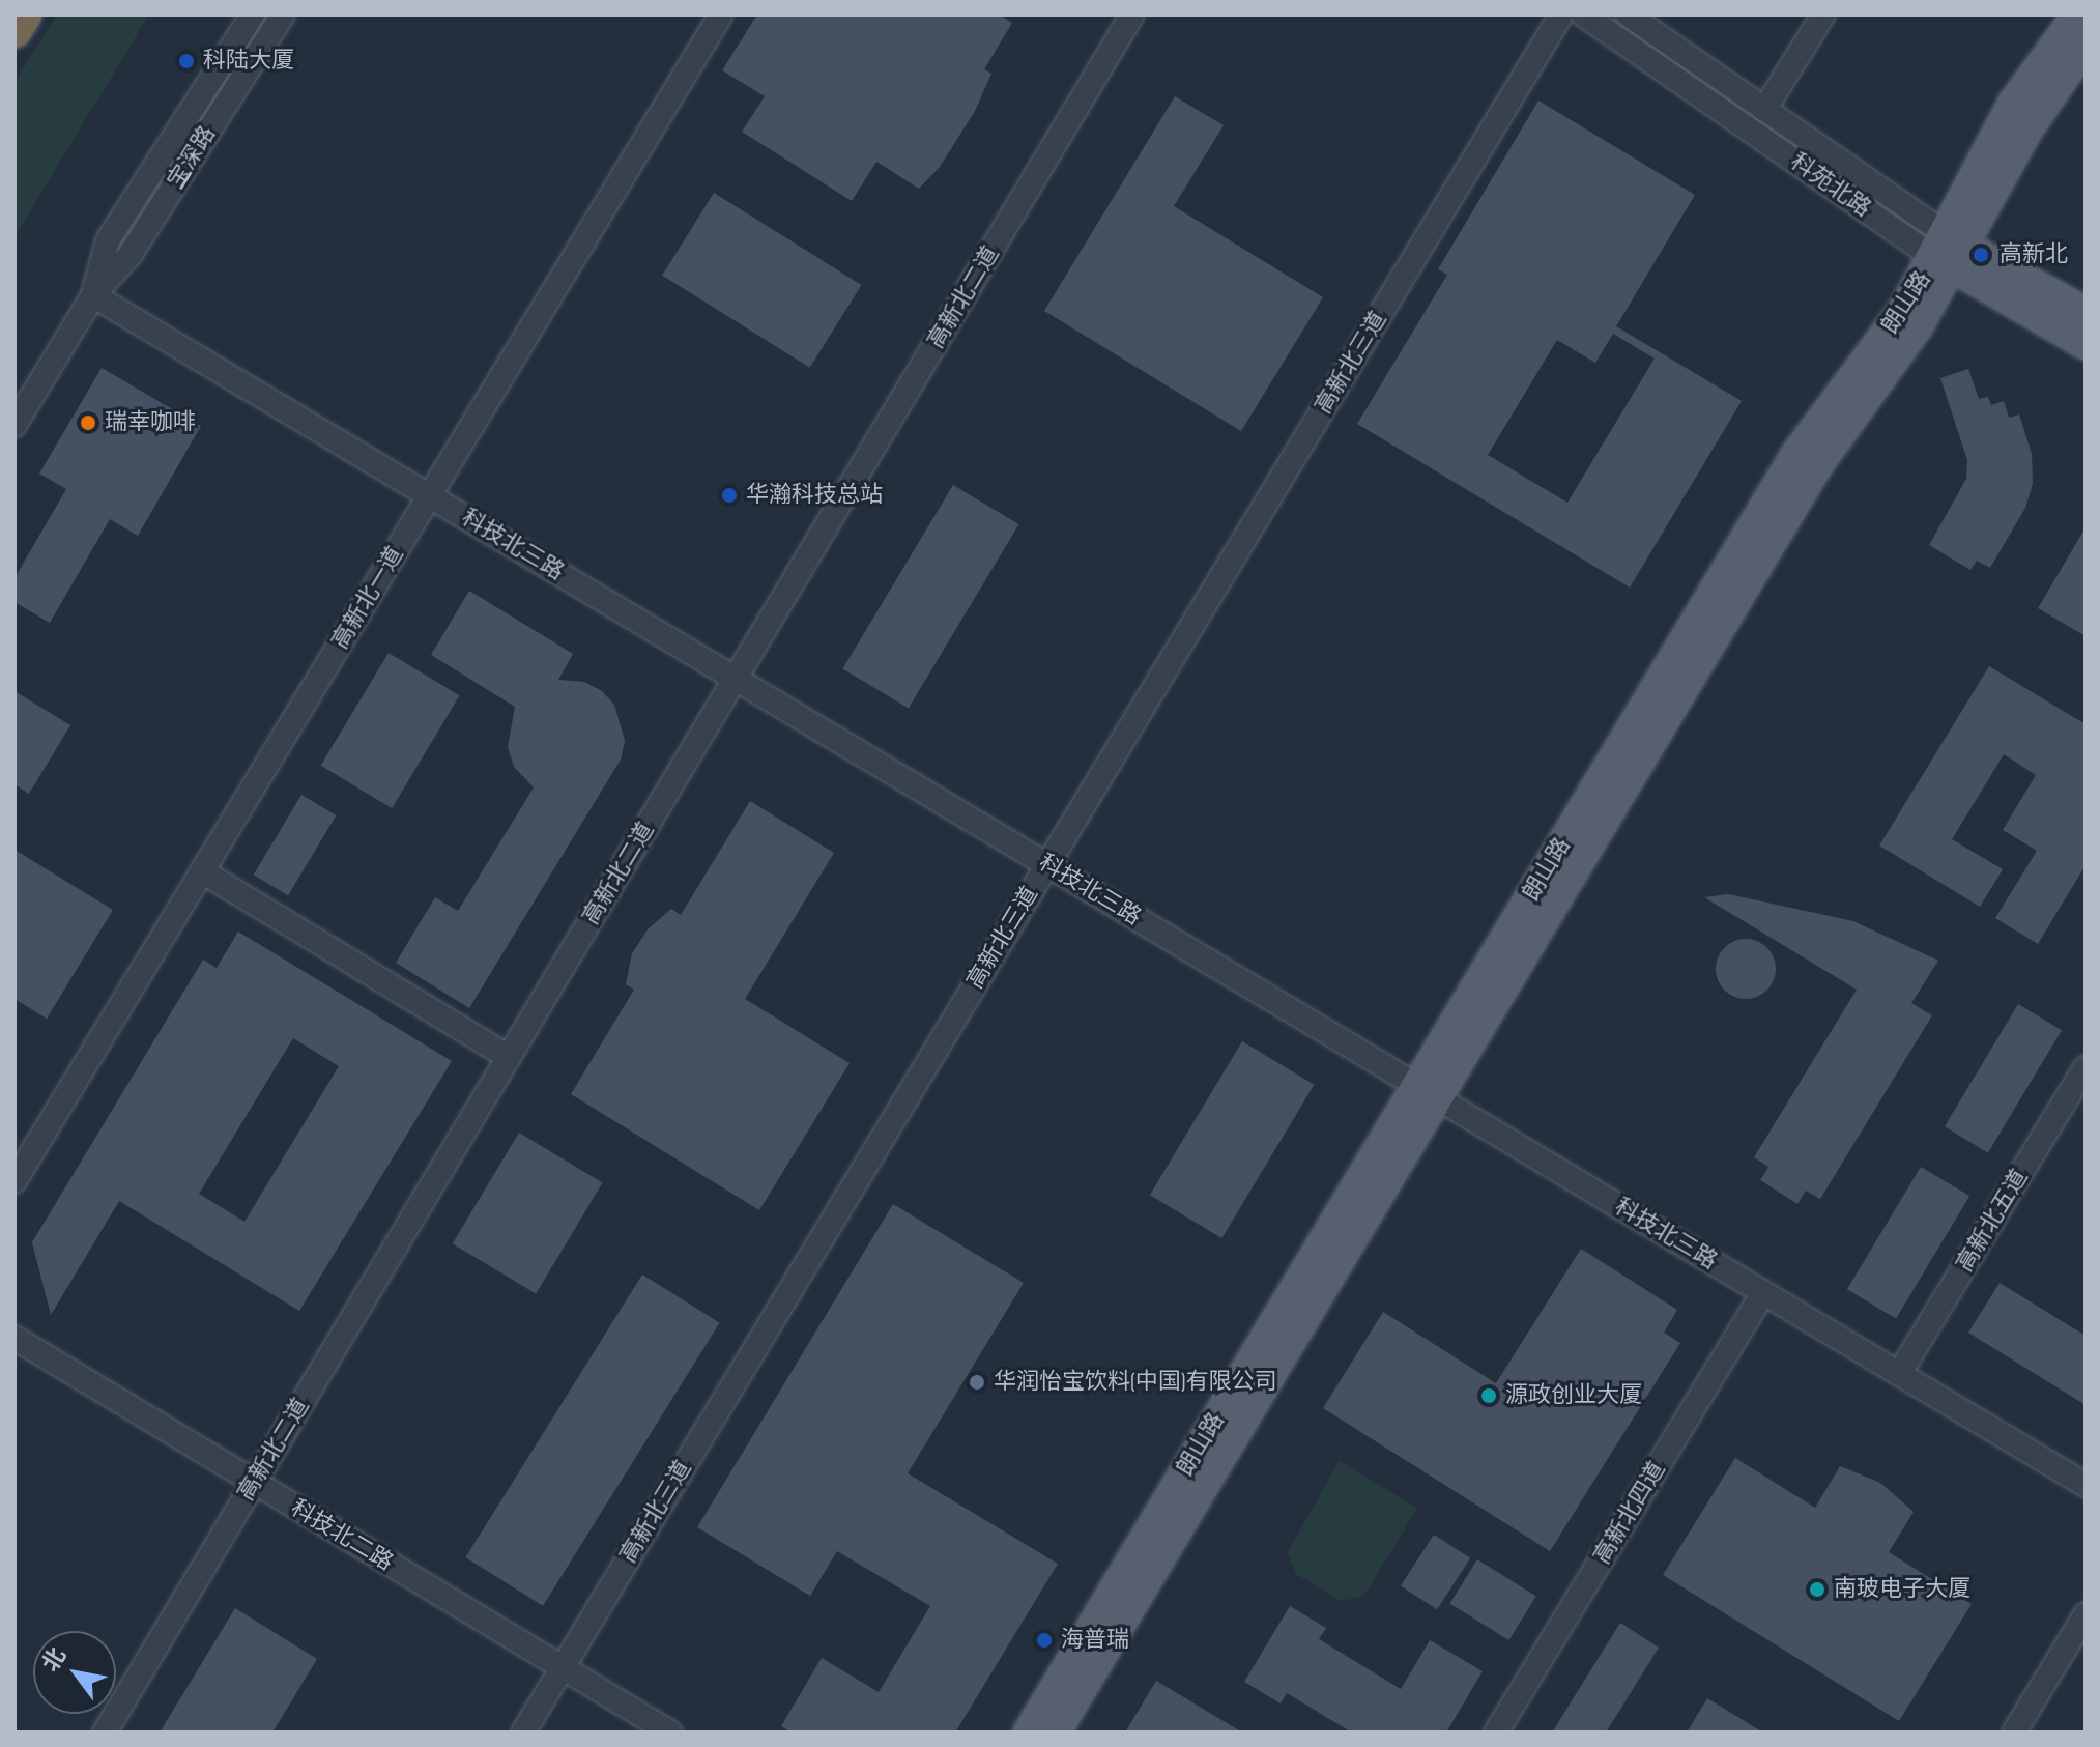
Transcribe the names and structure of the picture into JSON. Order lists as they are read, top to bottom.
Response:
{
  "streets": {
    "main road": ["科苑北路", "朗山路"],
    "street": [
      "宝深路",
      "高新北二道",
      "高新北三道",
      "科技北三路",
      "高新北一道",
      "高新北五道",
      "高新北四道",
      "科技北二路"
    ]
  },
  "crossings": [
    ["宝深路", "科技北三路"],
    ["科苑北路", "朗山路"],
    ["高新北二道", "科技北三路"],
    ["高新北二道", "科技北二路"],
    ["朗山路", "科技北三路"],
    ["高新北三道", "科技北三路"],
    ["高新北三道", "科技北二路"],
    ["科技北三路", "高新北一道"],
    ["科技北三路", "高新北五道"],
    ["科技北三路", "高新北四道"]
  ],
  "places": [
    "科陆大厦",
    "高新北",
    "瑞幸咖啡",
    "华瀚科技总站",
    "华润怡宝饮料(中国)有限公司",
    "源政创业大厦",
    "南玻电子大厦",
    "海普瑞"
  ],
  "north": "top left"
}
